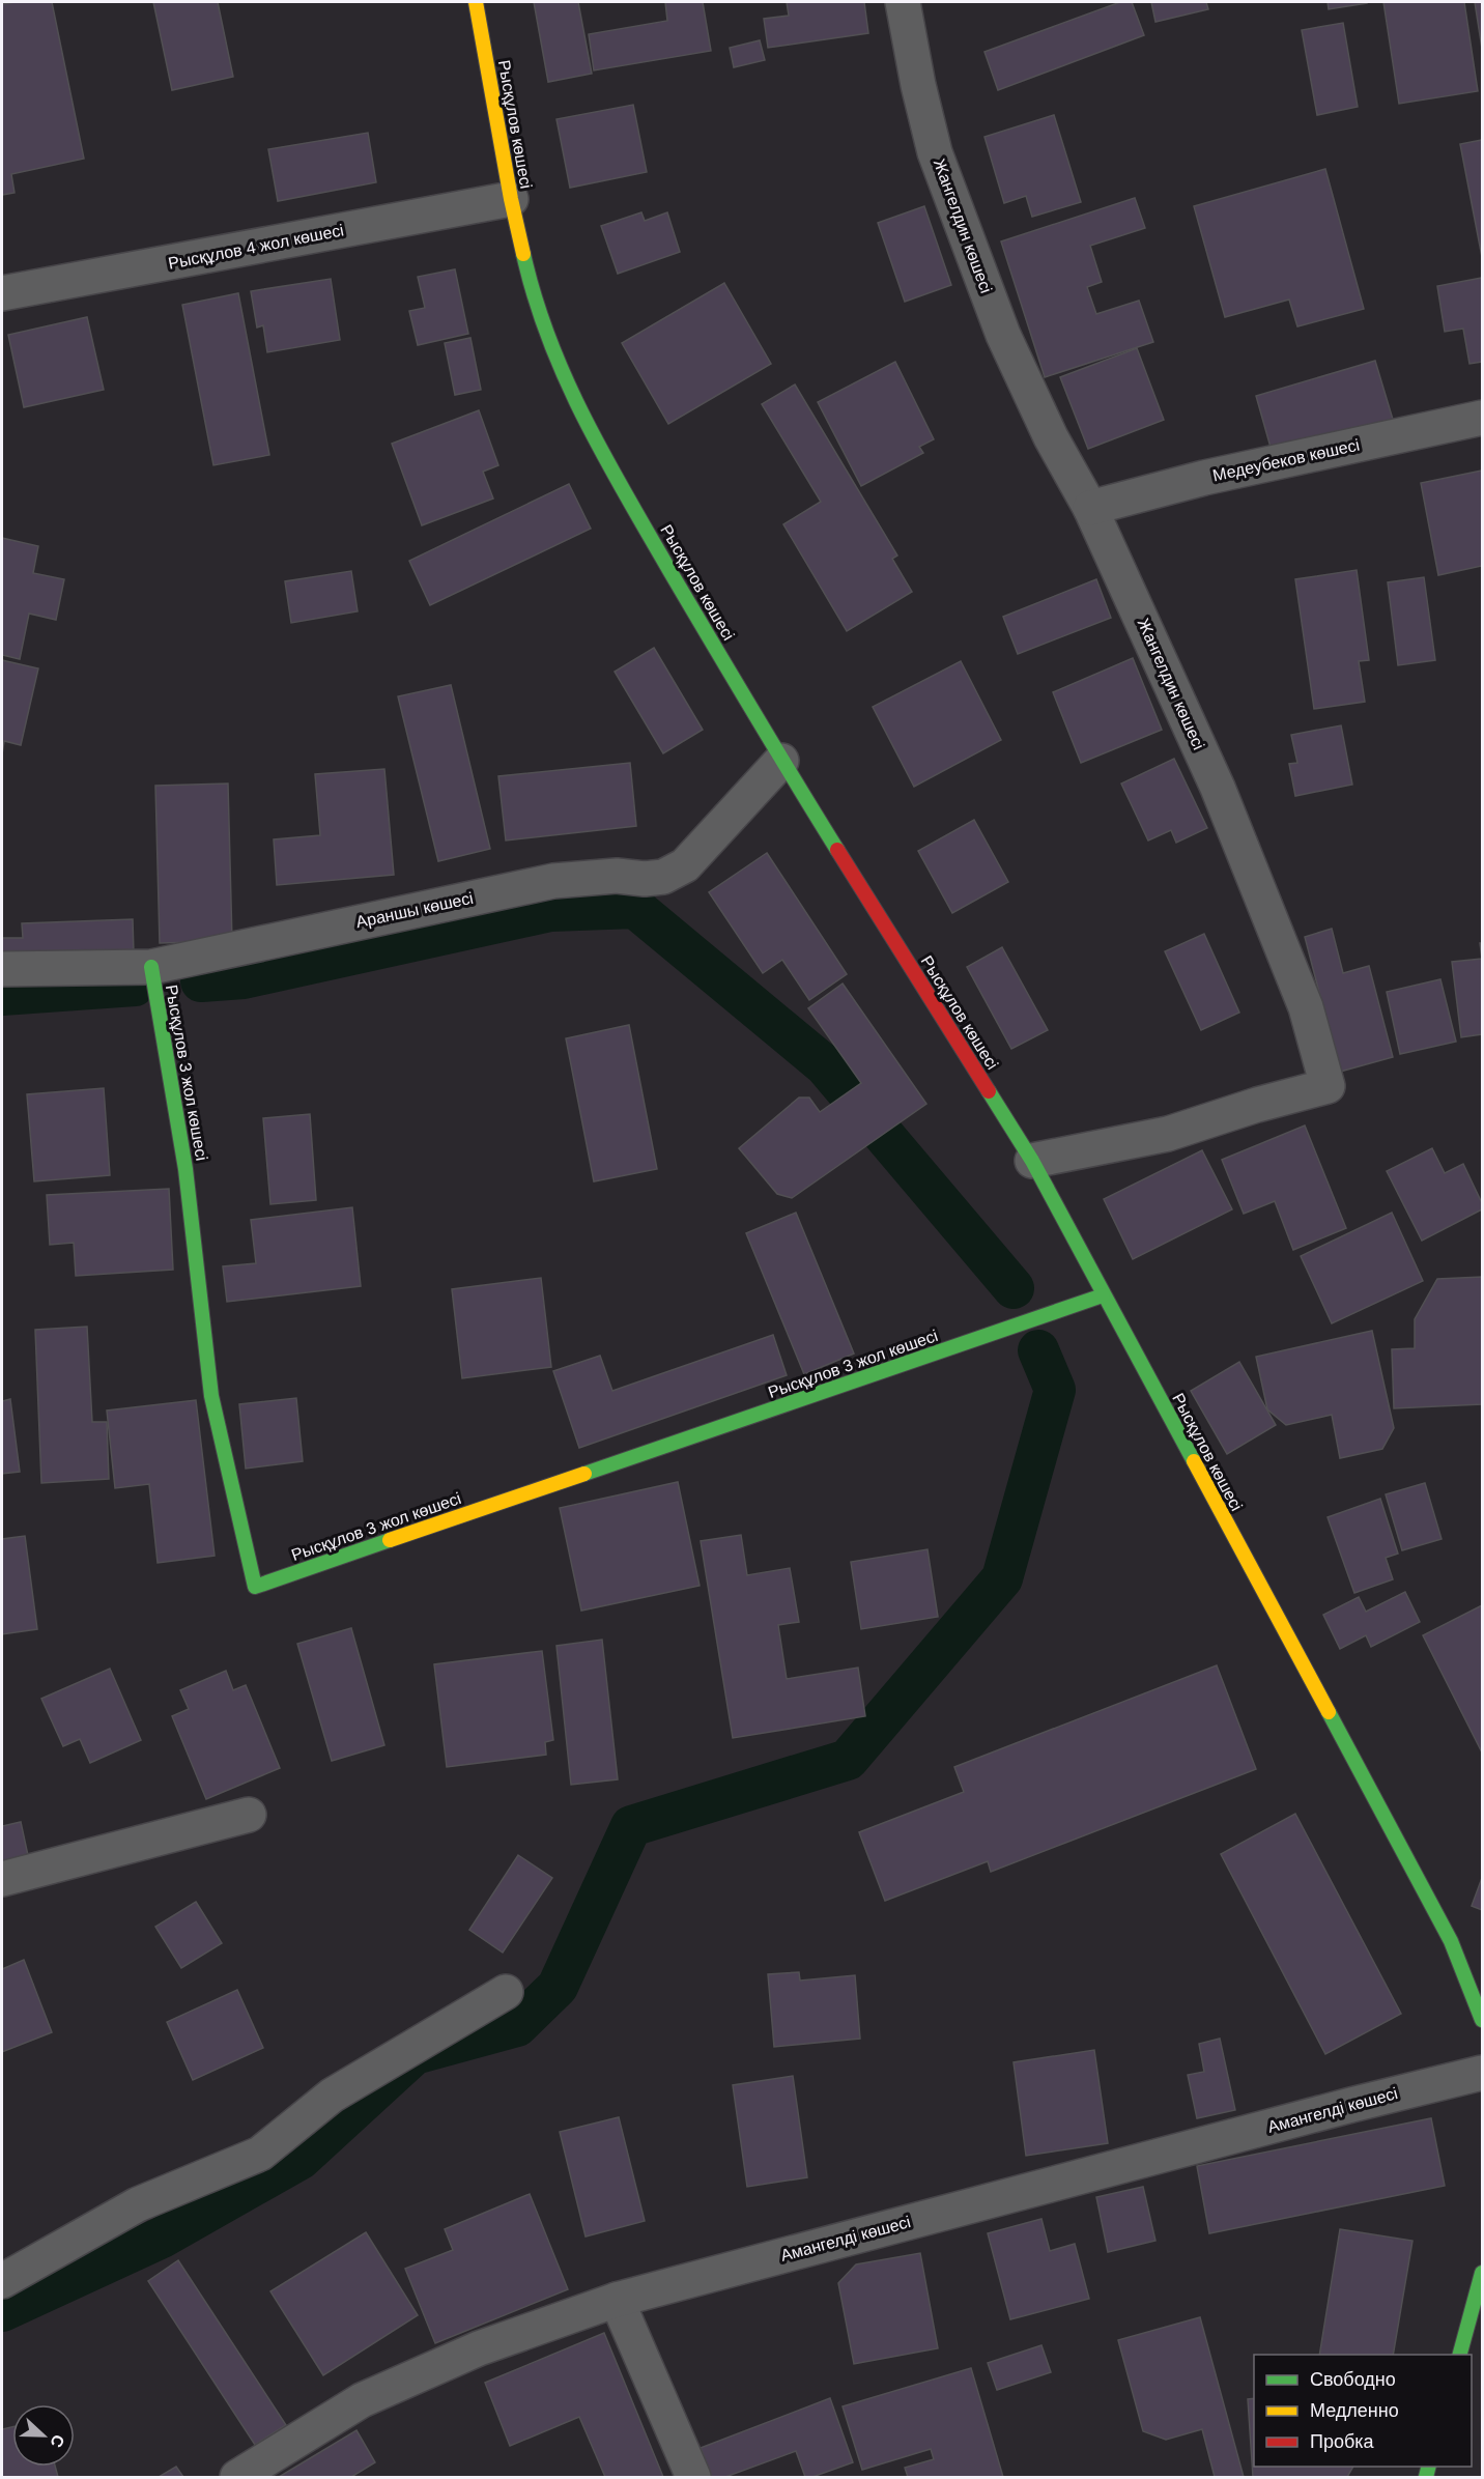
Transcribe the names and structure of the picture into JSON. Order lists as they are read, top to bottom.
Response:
{
  "streets": {
    "main road": ["Рысқұлов көшесі", "Рысқұлов 3 жол көшесі"],
    "street": [
      "Жангелдин көшесі",
      "Рысқұлов 4 жол көшесі",
      "Медеубеков көшесі",
      "Араншы көшесі",
      "Амангелді көшесі"
    ]
  },
  "crossings": [
    ["Рысқұлов көшесі", "Жангелдин көшесі"],
    ["Рысқұлов көшесі", "Рысқұлов 4 жол көшесі"],
    ["Рысқұлов көшесі", "Араншы көшесі"],
    ["Рысқұлов көшесі", "Рысқұлов 3 жол көшесі"],
    ["Жангелдин көшесі", "Медеубеков көшесі"],
    ["Араншы көшесі", "Рысқұлов 3 жол көшесі"]
  ],
  "legend": ["Свободно", "Медленно", "Пробка"],
  "north": "right"
}
